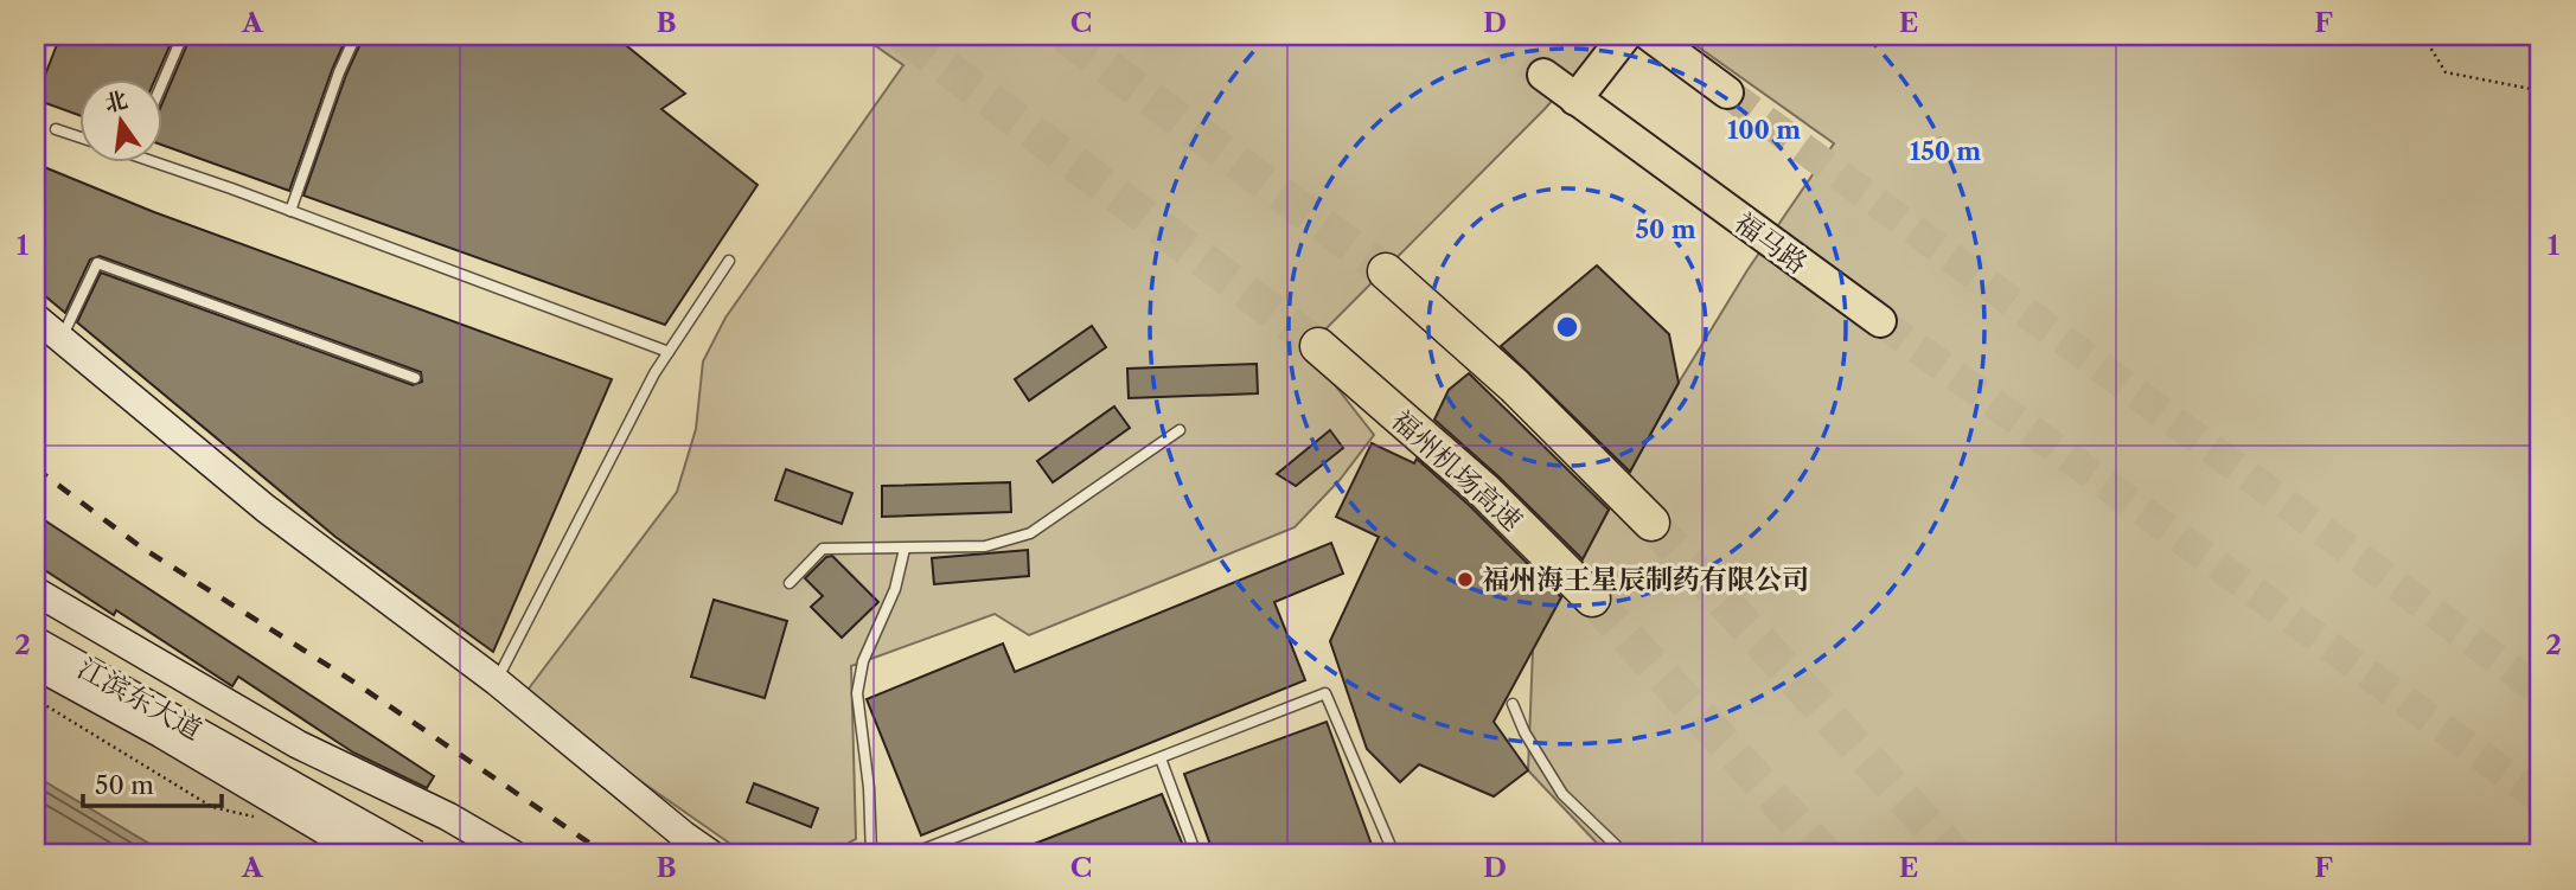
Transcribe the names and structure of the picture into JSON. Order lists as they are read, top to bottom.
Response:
{
  "streets": {
    "highway": ["福州机场高速"],
    "main road": ["福马路"],
    "street": ["江滨东大道"]
  },
  "places": ["福州海王星辰制药有限公司"],
  "scale_bar": "50 m",
  "north": "top",
  "grid": {
    "columns": [
      "A",
      "B",
      "C",
      "D",
      "E",
      "F"
    ],
    "rows": ["1", "2"]
  },
  "rings": ["100 m", "150 m", "50 m"]
}
